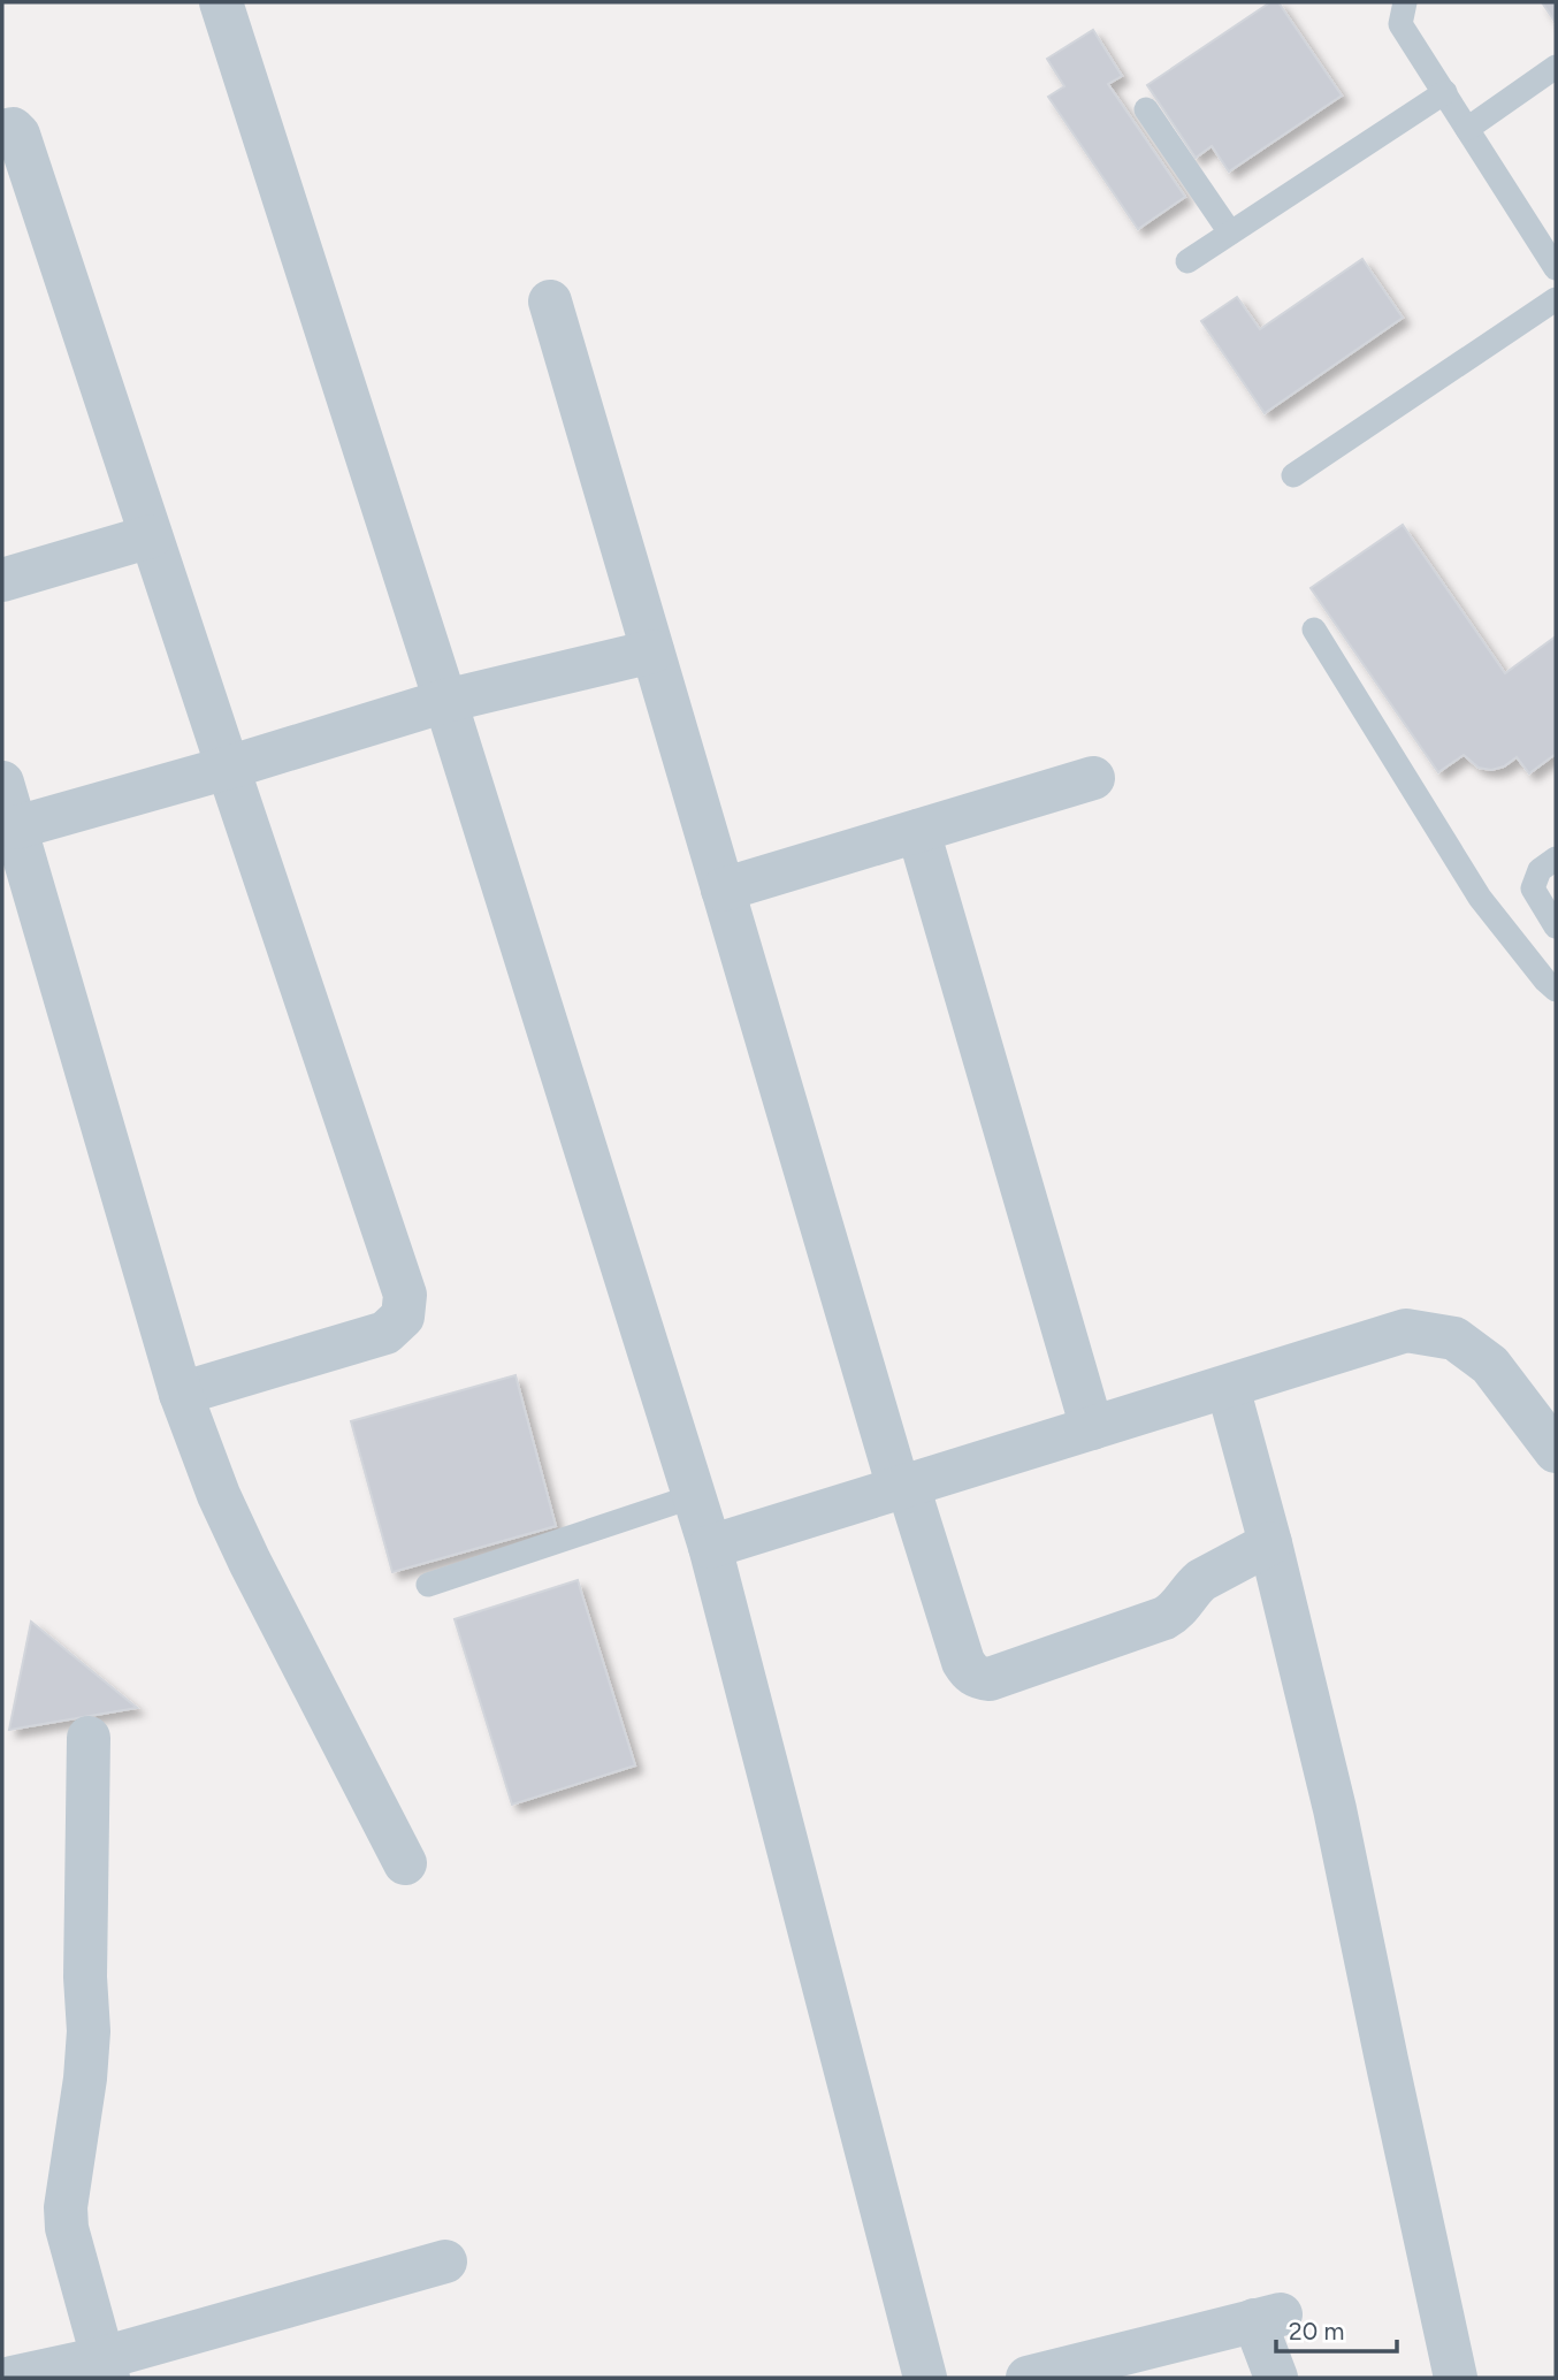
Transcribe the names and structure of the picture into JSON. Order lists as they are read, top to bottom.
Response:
{
  "scale_bar": "20 m"
}
